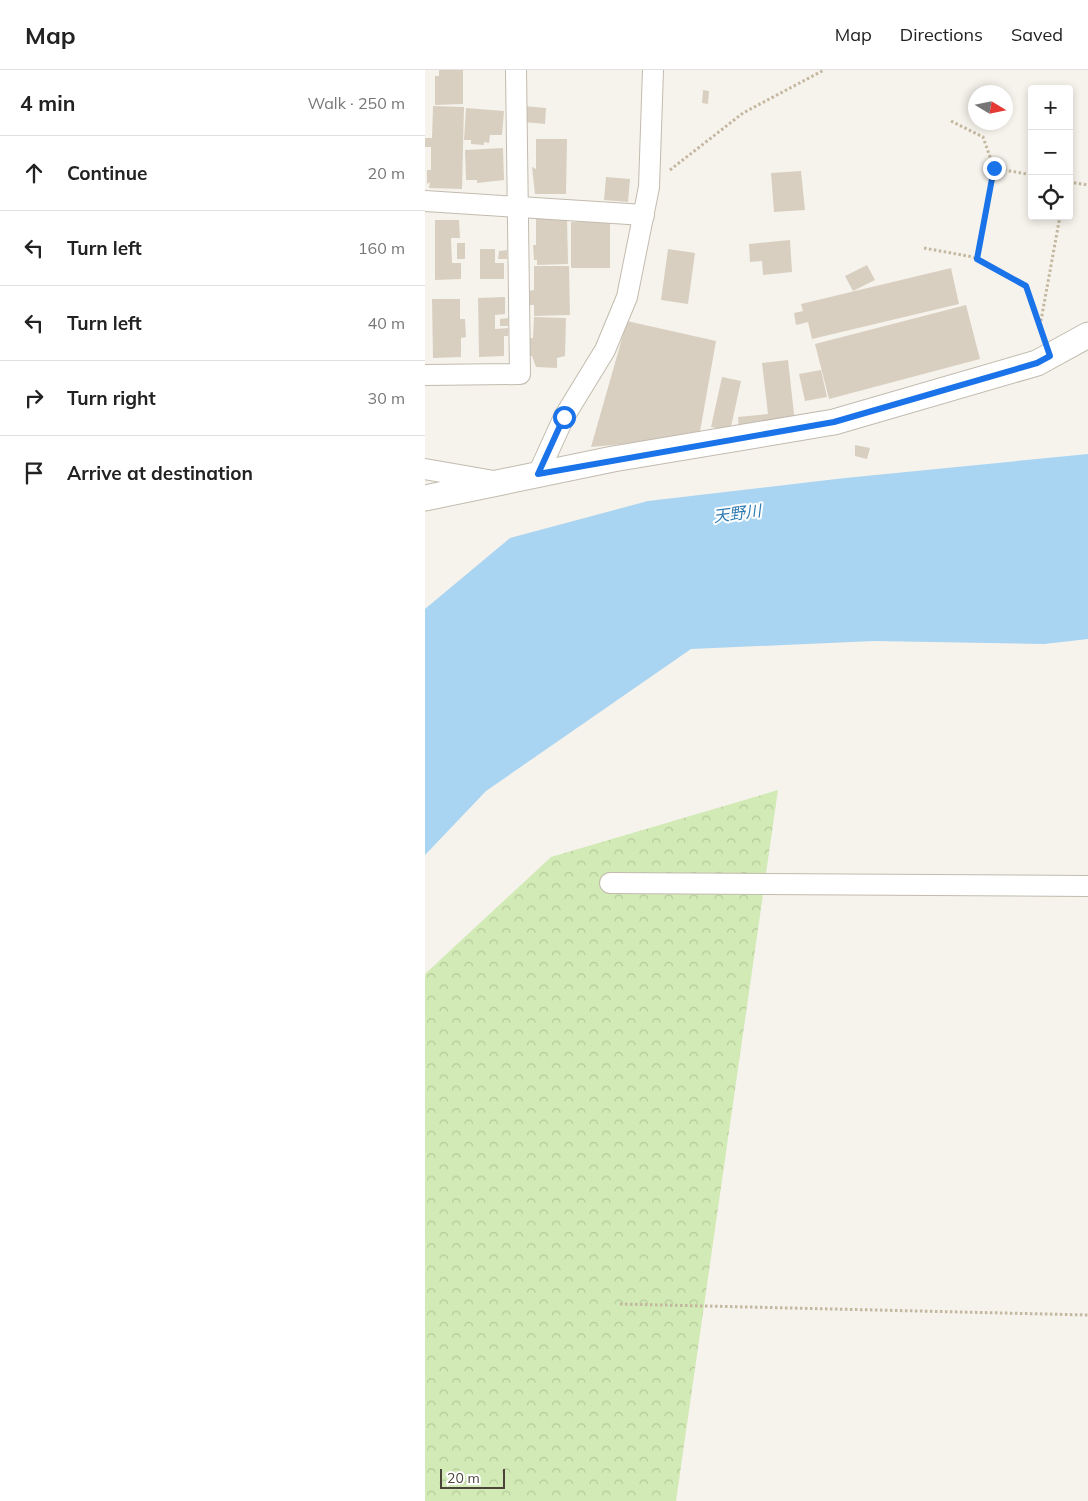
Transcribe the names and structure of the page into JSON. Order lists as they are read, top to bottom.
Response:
{
  "water": ["天野川"],
  "scale_bar": "20 m",
  "north": "right",
  "page": {
    "header": "Map",
    "nav": ["Map", "Directions", "Saved"],
    "heading": ["4 min", "Walk · 250 m"],
    "map_buttons": ["+", "−"],
    "list": [
      ["Continue", "20 m"],
      ["Turn left", "160 m"],
      ["Turn left", "40 m"],
      ["Turn right", "30 m"],
      "Arrive at destination"
    ],
    "scale": "20 m"
  }
}
